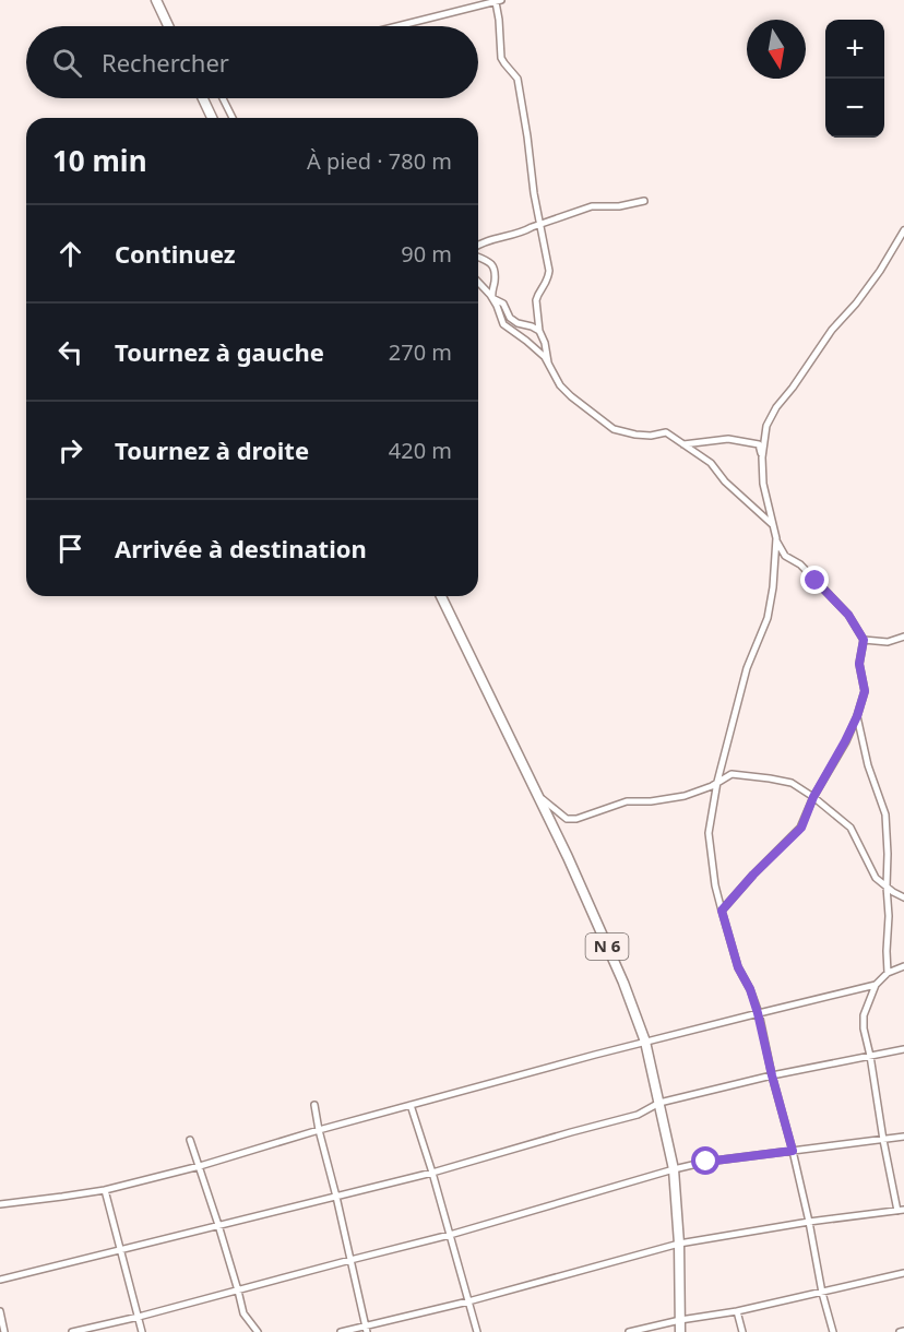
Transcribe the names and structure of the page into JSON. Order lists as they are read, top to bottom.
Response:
{
  "streets": {
    "main road": ["N 6"]
  },
  "north": "bottom",
  "page": {
    "map_buttons": ["+", "−"],
    "search": "Rechercher",
    "heading": ["10 min", "À pied · 780 m"],
    "list": [
      ["Continuez", "90 m"],
      ["Tournez à gauche", "270 m"],
      ["Tournez à droite", "420 m"],
      "Arrivée à destination"
    ]
  }
}
